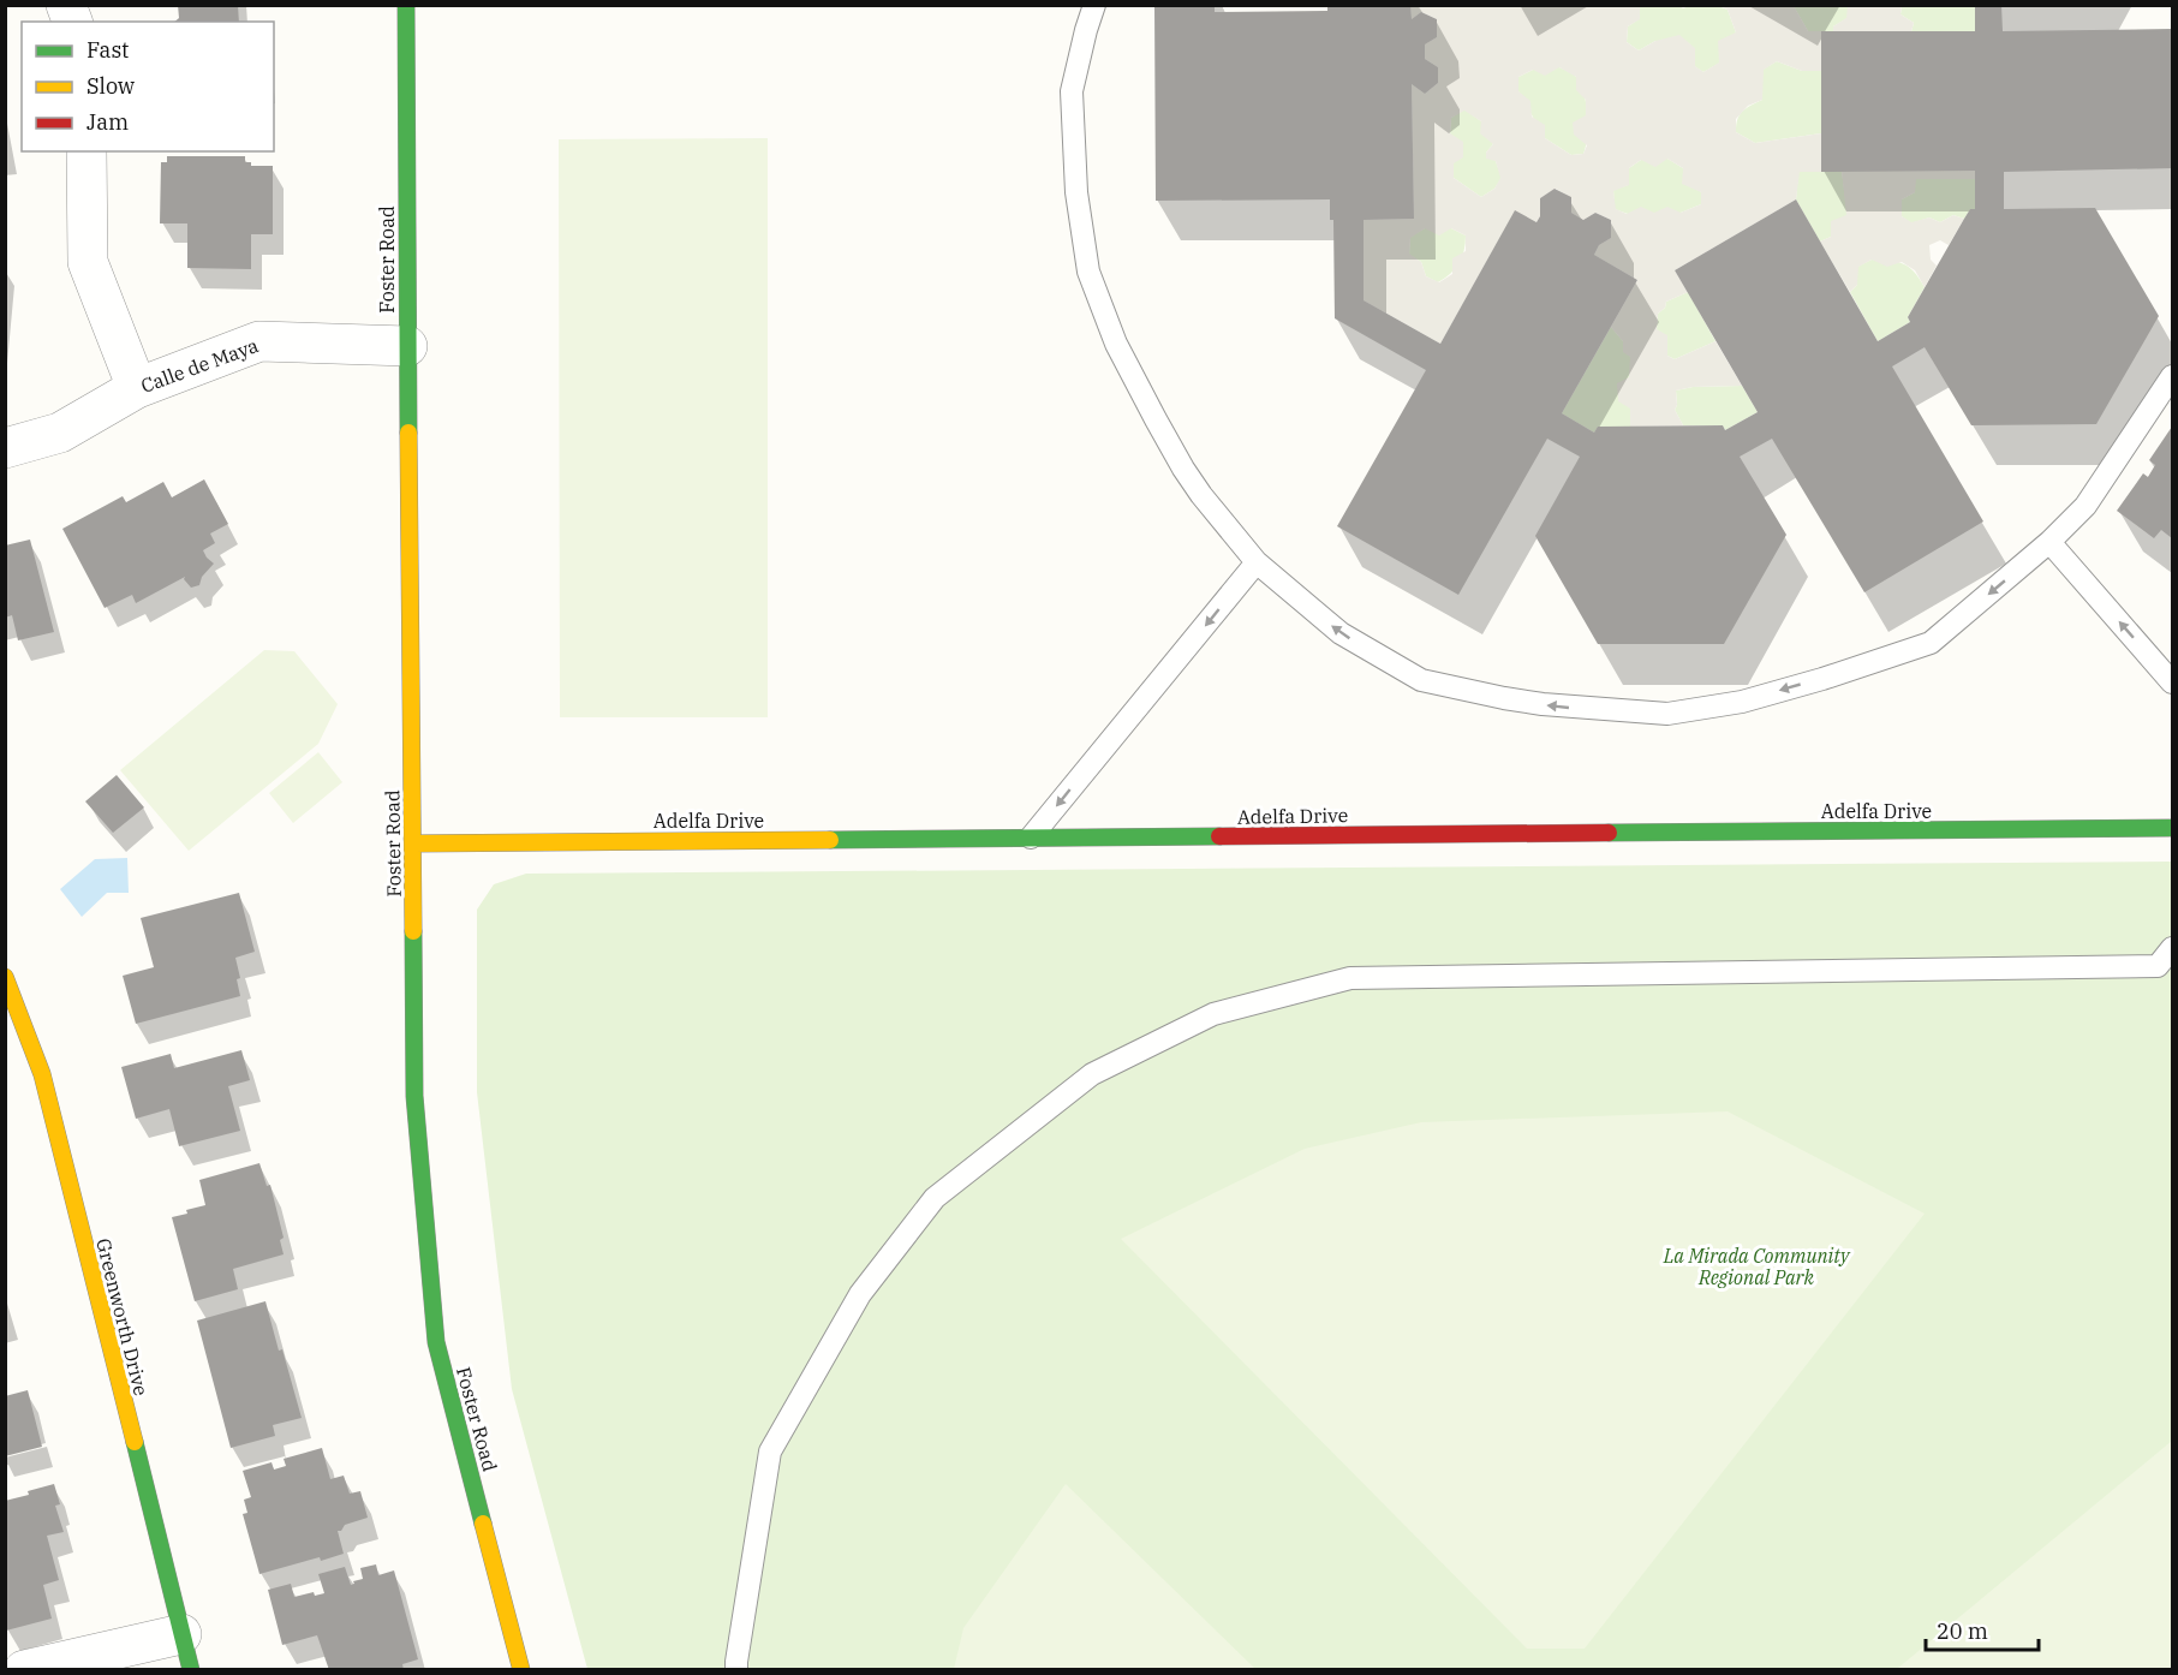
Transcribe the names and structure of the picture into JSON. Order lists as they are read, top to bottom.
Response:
{
  "streets": {
    "street": [
      "Foster Road",
      "Calle de Maya",
      "Adelfa Drive",
      "Greenworth Drive"
    ]
  },
  "crossings": [
    ["Foster Road", "Calle de Maya"],
    ["Foster Road", "Adelfa Drive"]
  ],
  "parks": ["La Mirada Community Regional Park"],
  "legend": ["Fast", "Slow", "Jam"],
  "scale_bar": "20 m"
}
